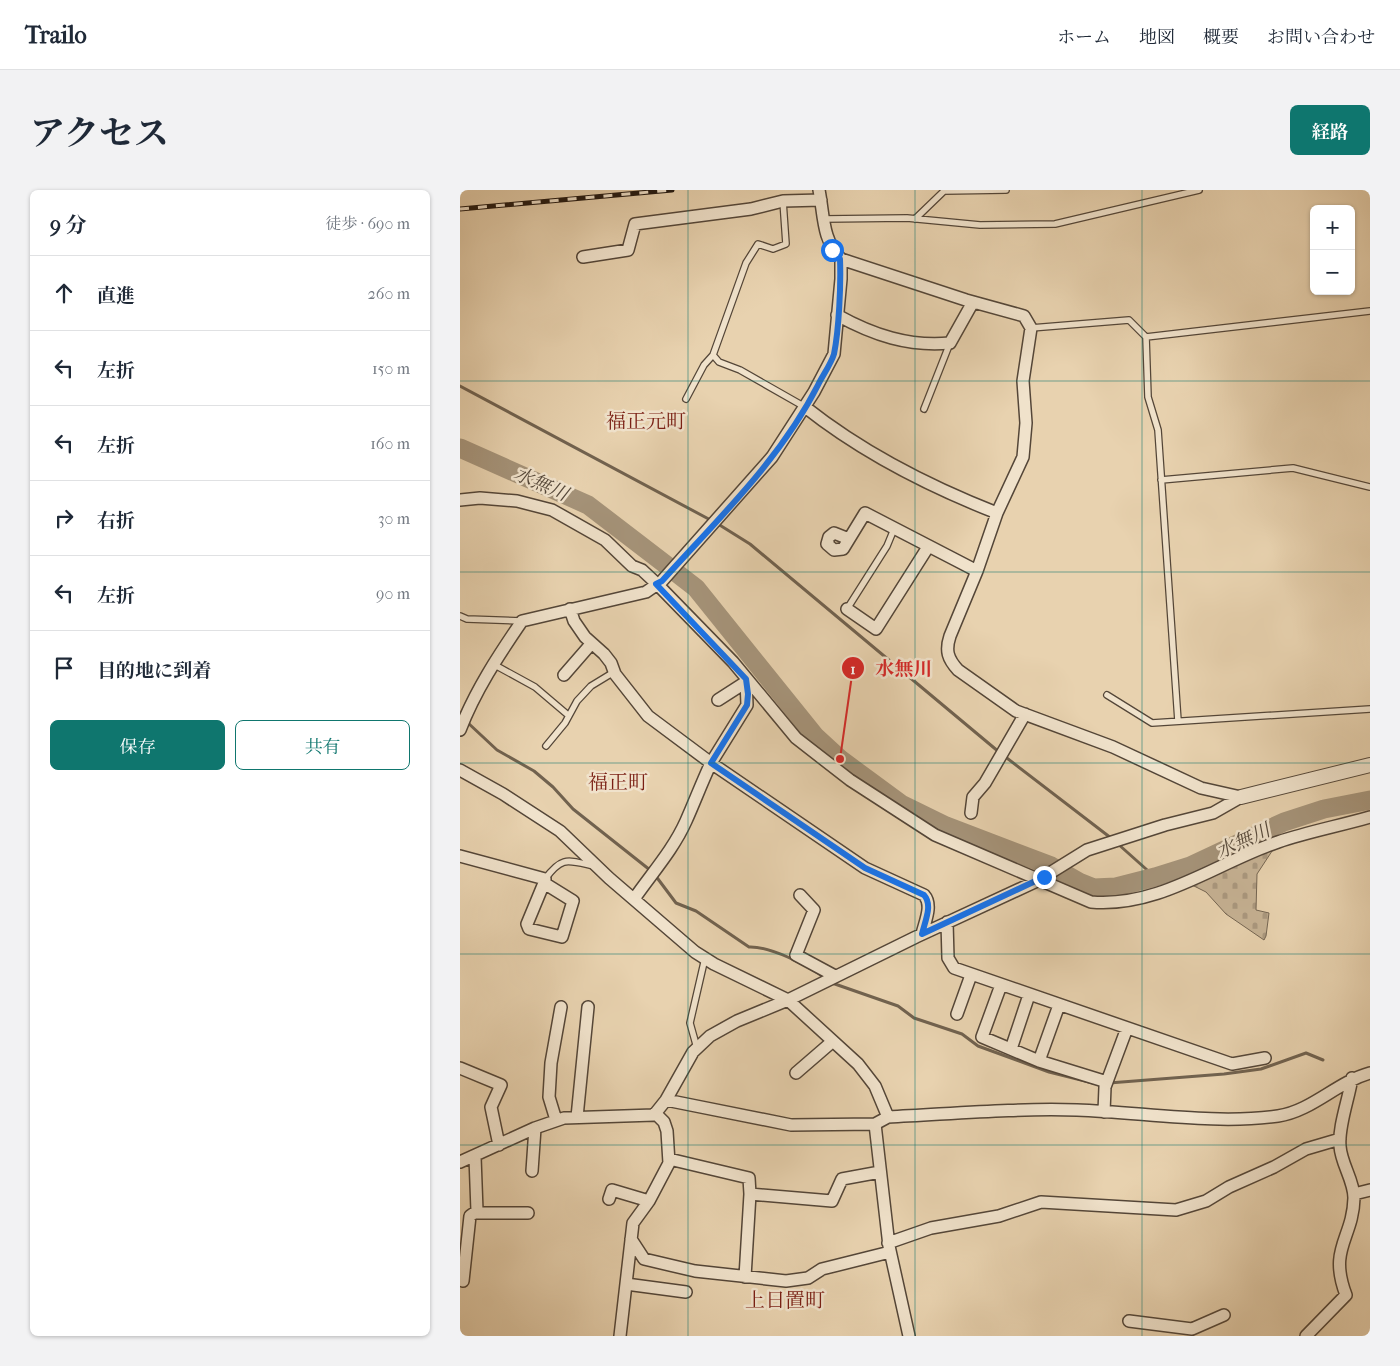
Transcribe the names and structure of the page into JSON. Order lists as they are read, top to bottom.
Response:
{
  "districts": ["福正元町", "福正町", "上日置町"],
  "water": ["水無川"],
  "places": ["水無川"],
  "page": {
    "header": "Trailo",
    "nav": [
      "ホーム",
      "地図",
      "概要",
      "お問い合わせ"
    ],
    "title": "アクセス",
    "buttons": [
      "経路",
      ["保存", "共有"]
    ],
    "heading": ["9 分", "徒歩 · 690 m"],
    "map_buttons": ["+", "−"],
    "list": [
      ["直進", "260 m"],
      ["左折", "150 m"],
      ["左折", "160 m"],
      ["右折", "30 m"],
      ["左折", "90 m"],
      "目的地に到着"
    ]
  }
}
